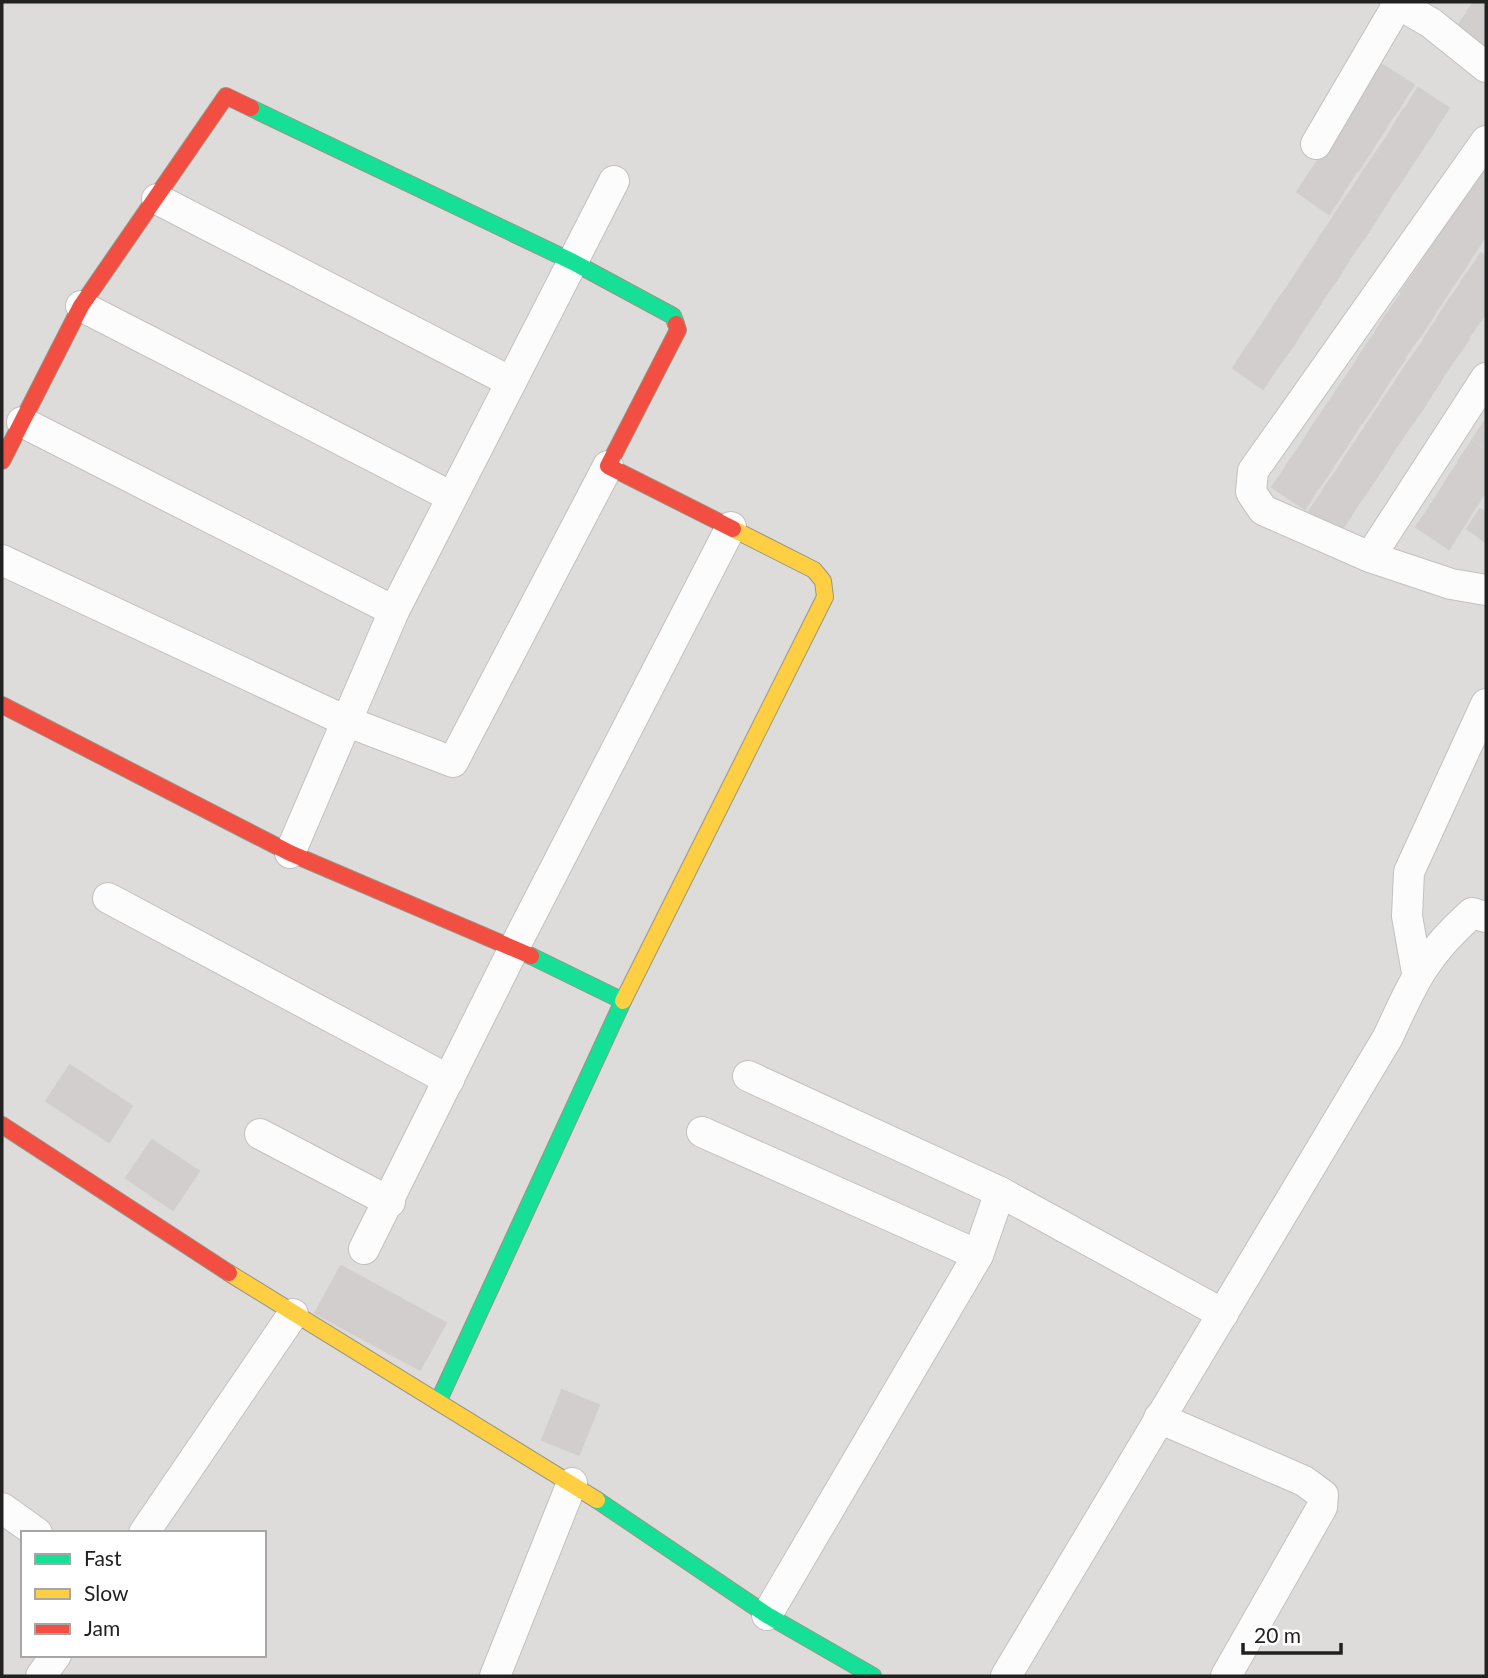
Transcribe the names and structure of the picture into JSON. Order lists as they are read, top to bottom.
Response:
{
  "legend": ["Fast", "Slow", "Jam"],
  "scale_bar": "20 m"
}
